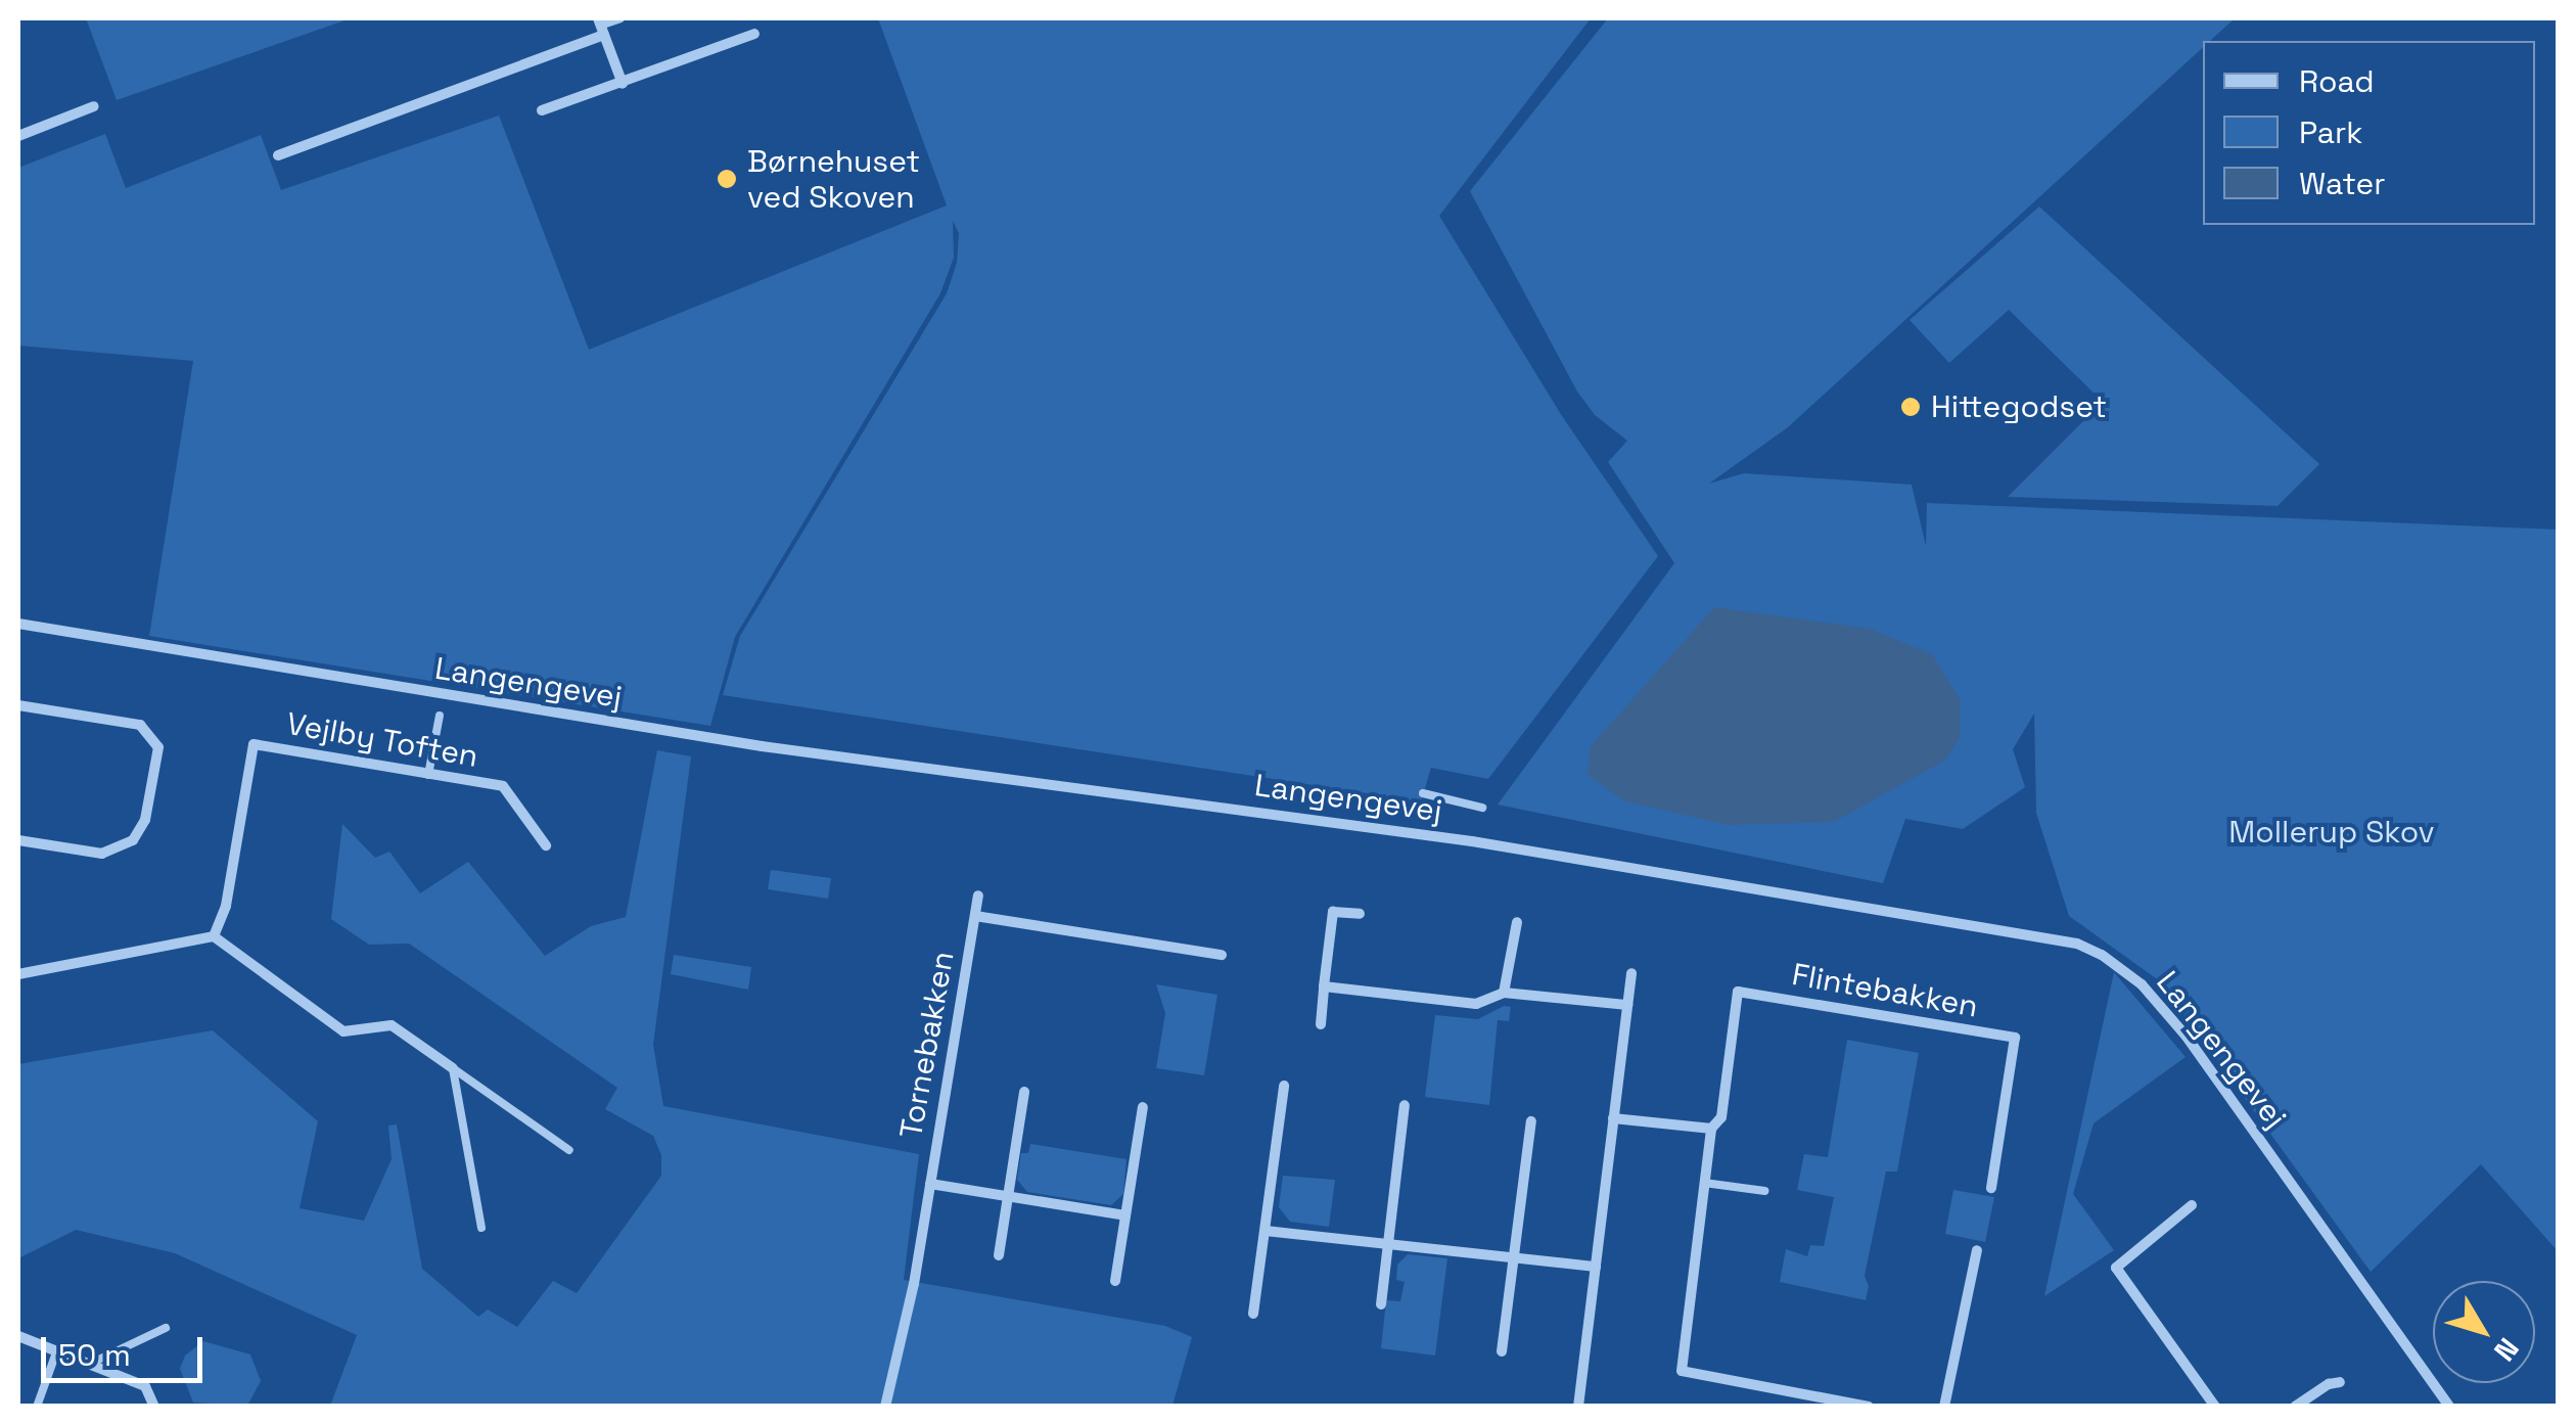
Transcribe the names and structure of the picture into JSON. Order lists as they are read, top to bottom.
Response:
{
  "streets": {
    "street": [
      "Langengevej",
      "Vejlby Toften",
      "Flintebakken",
      "Tornebakken"
    ]
  },
  "parks": ["Mollerup Skov"],
  "places": ["Børnehuset ved Skoven", "Hittegodset"],
  "legend": ["Road", "Park", "Water"],
  "scale_bar": "50 m",
  "north": "bottom right"
}
